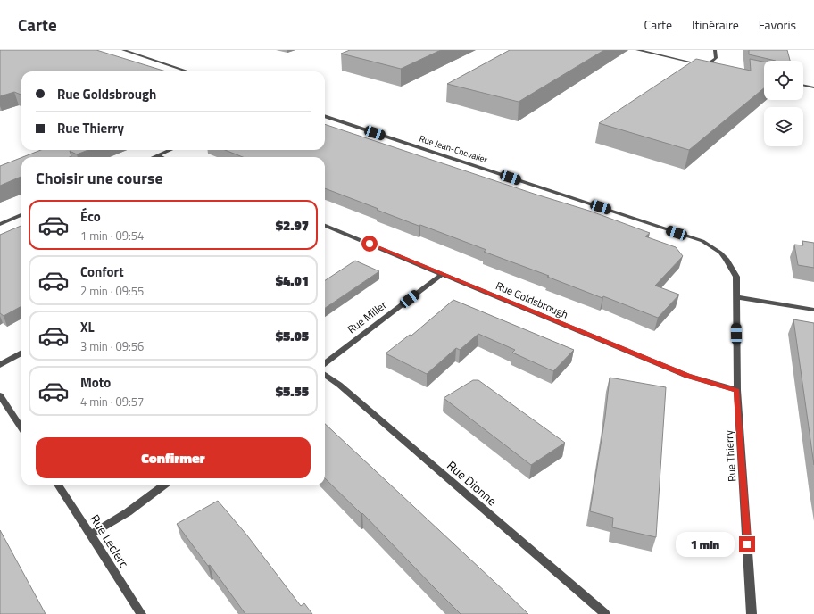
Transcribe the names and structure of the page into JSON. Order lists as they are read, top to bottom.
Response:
{
  "streets": {
    "street": [
      "Rue Jean-Chevalier",
      "Rue Goldsbrough",
      "Rue Miller",
      "Rue Thierry",
      "Rue Dionne",
      "Rue Leclerc"
    ]
  },
  "crossings": [
    ["Rue Jean-Chevalier", "Rue Thierry"],
    ["Rue Goldsbrough", "Rue Miller"],
    ["Rue Goldsbrough", "Rue Thierry"]
  ],
  "page": {
    "header": "Carte",
    "nav": ["Carte", "Itinéraire", "Favoris"],
    "banner": ["Rue Goldsbrough", "Rue Thierry"],
    "heading": "Choisir une course",
    "list": [
      {
        "name": "Éco",
        "note": "1 min · 09:54",
        "value": "$2.97"
      },
      {
        "name": "Confort",
        "note": "2 min · 09:55",
        "value": "$4.01"
      },
      {
        "name": "XL",
        "note": "3 min · 09:56",
        "value": "$5.05"
      },
      {
        "name": "Moto",
        "note": "4 min · 09:57",
        "value": "$5.55"
      }
    ],
    "buttons": "Confirmer",
    "bubble": "1 min"
  }
}
